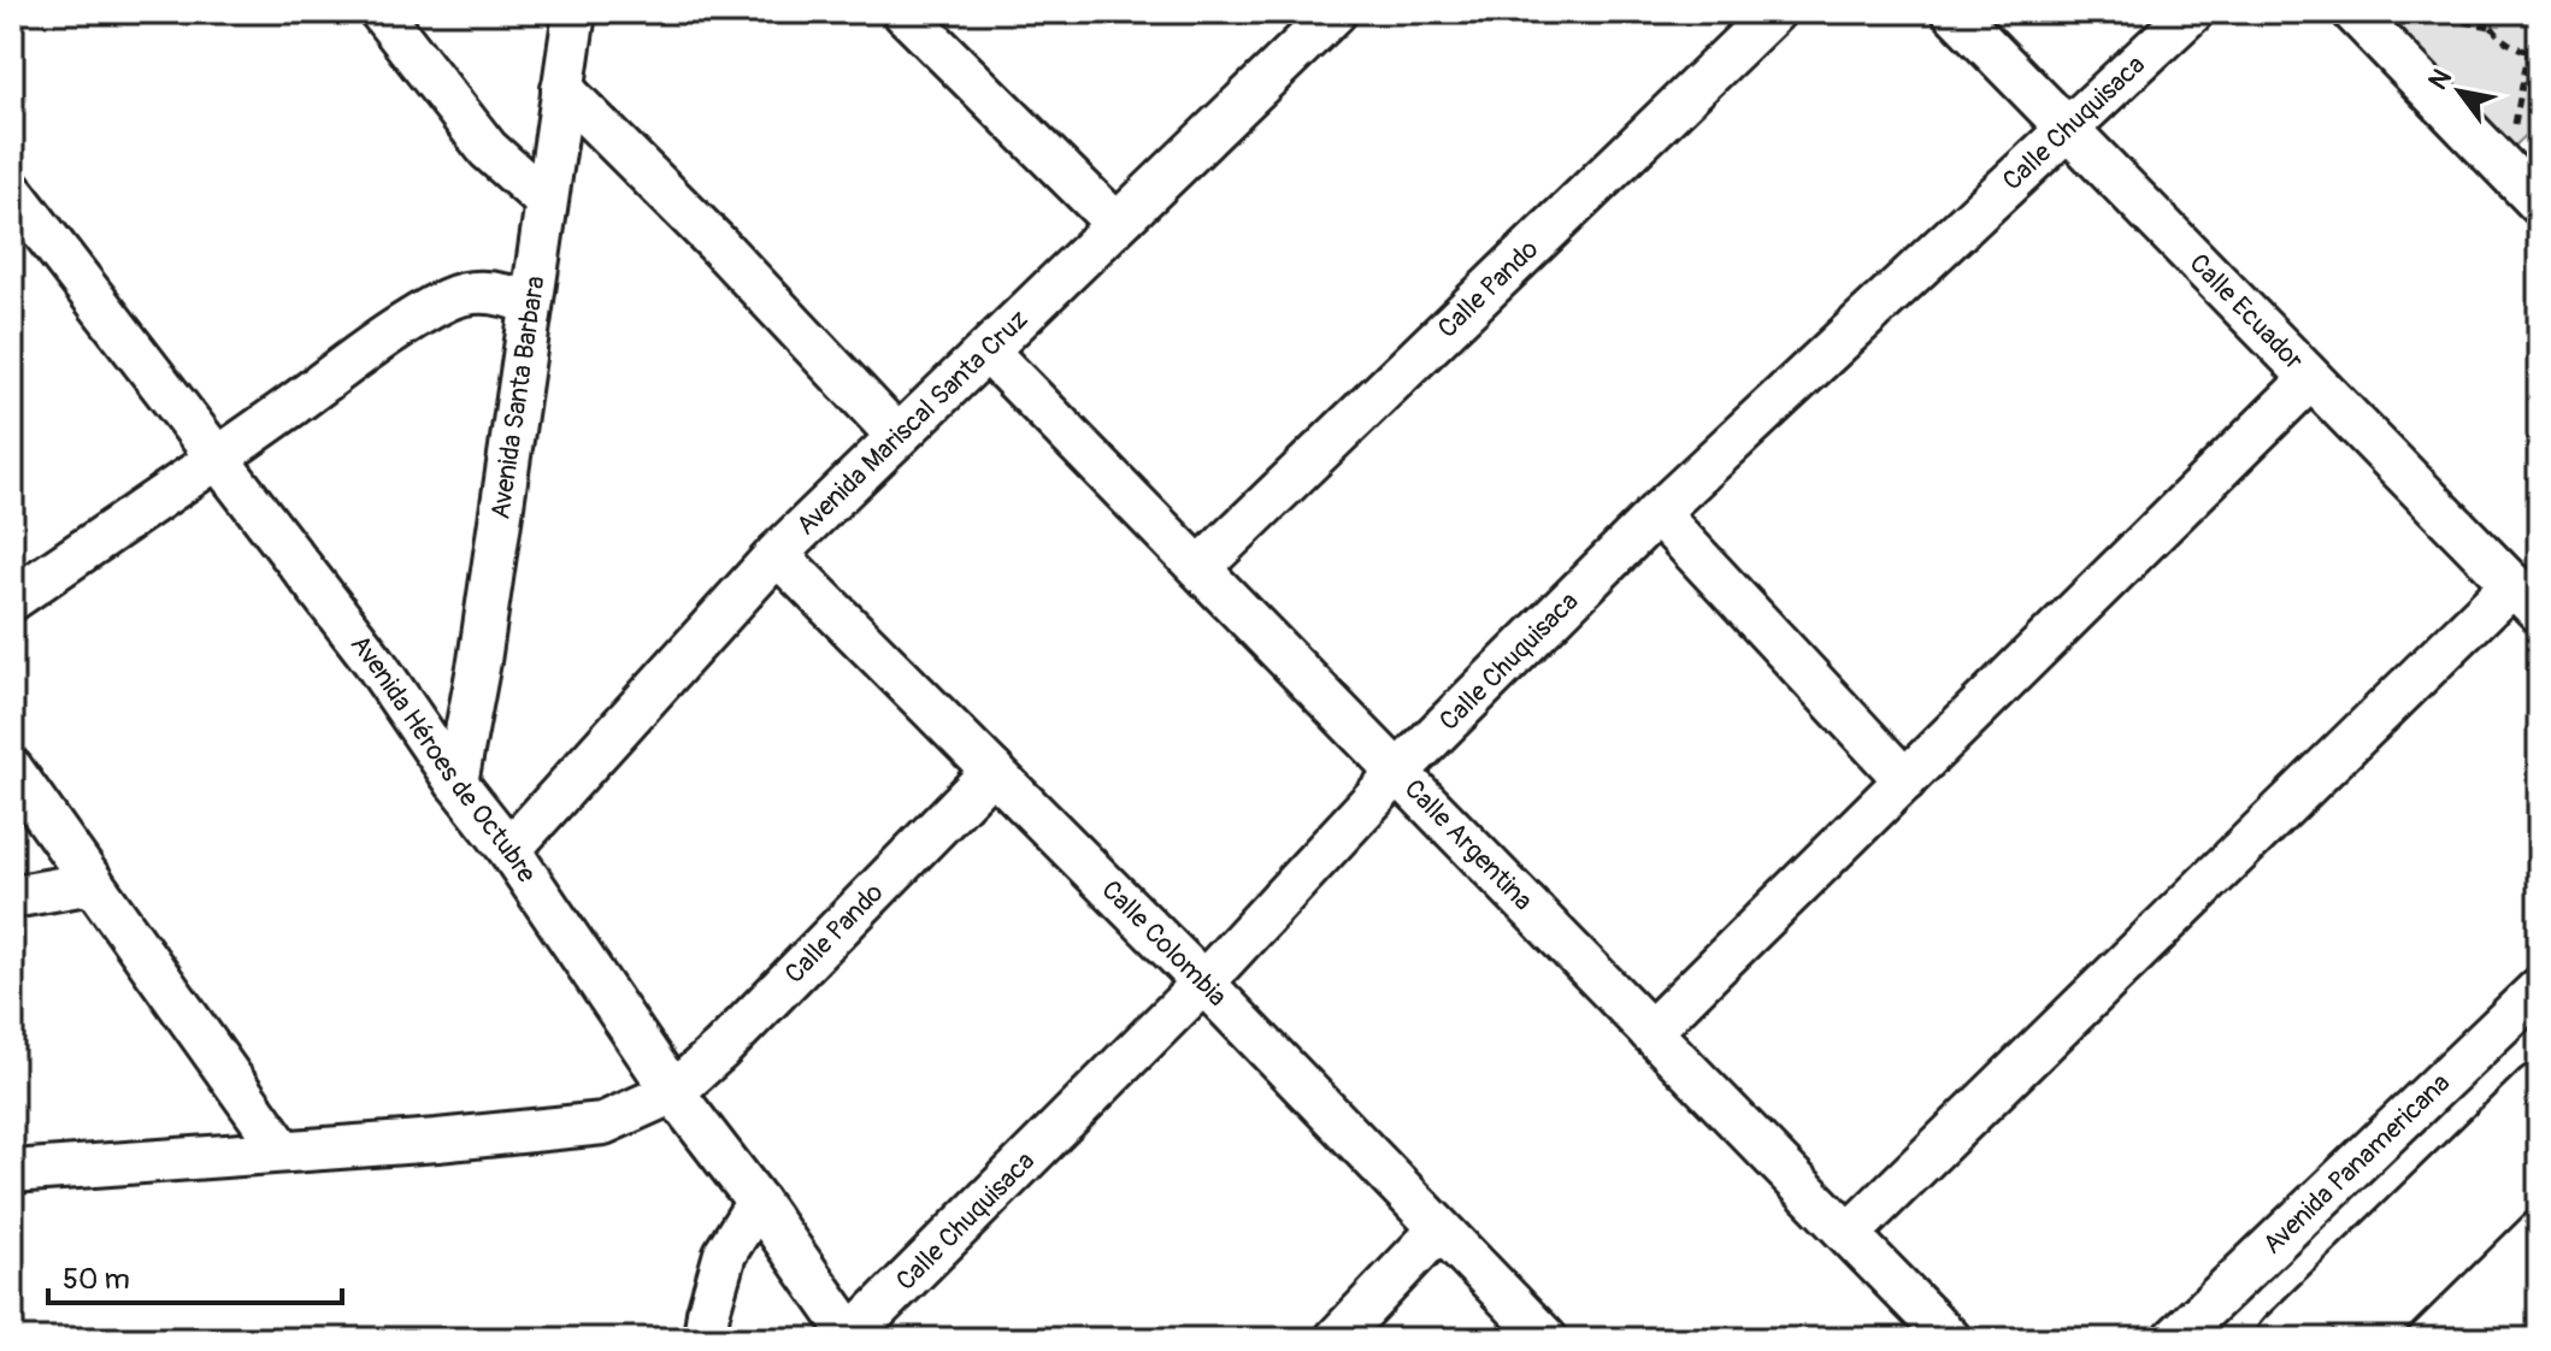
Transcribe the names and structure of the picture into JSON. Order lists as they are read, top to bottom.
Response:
{
  "streets": {
    "street": [
      "Calle Chuquisaca",
      "Calle Pando",
      "Calle Ecuador",
      "Avenida Santa Barbara",
      "Avenida Mariscal Santa Cruz",
      "Avenida Héroes de Octubre",
      "Calle Argentina",
      "Calle Colombia",
      "Avenida Panamericana"
    ]
  },
  "crossings": [
    ["Calle Chuquisaca", "Calle Ecuador"],
    ["Calle Chuquisaca", "Avenida Héroes de Octubre"],
    ["Calle Chuquisaca", "Calle Argentina"],
    ["Calle Chuquisaca", "Calle Colombia"],
    ["Calle Pando", "Avenida Héroes de Octubre"],
    ["Calle Pando", "Calle Argentina"],
    ["Calle Pando", "Calle Colombia"],
    ["Avenida Santa Barbara", "Avenida Héroes de Octubre"],
    ["Avenida Mariscal Santa Cruz", "Avenida Héroes de Octubre"],
    ["Avenida Mariscal Santa Cruz", "Calle Argentina"],
    ["Avenida Mariscal Santa Cruz", "Calle Colombia"]
  ],
  "scale_bar": "50 m",
  "north": "top left"
}
